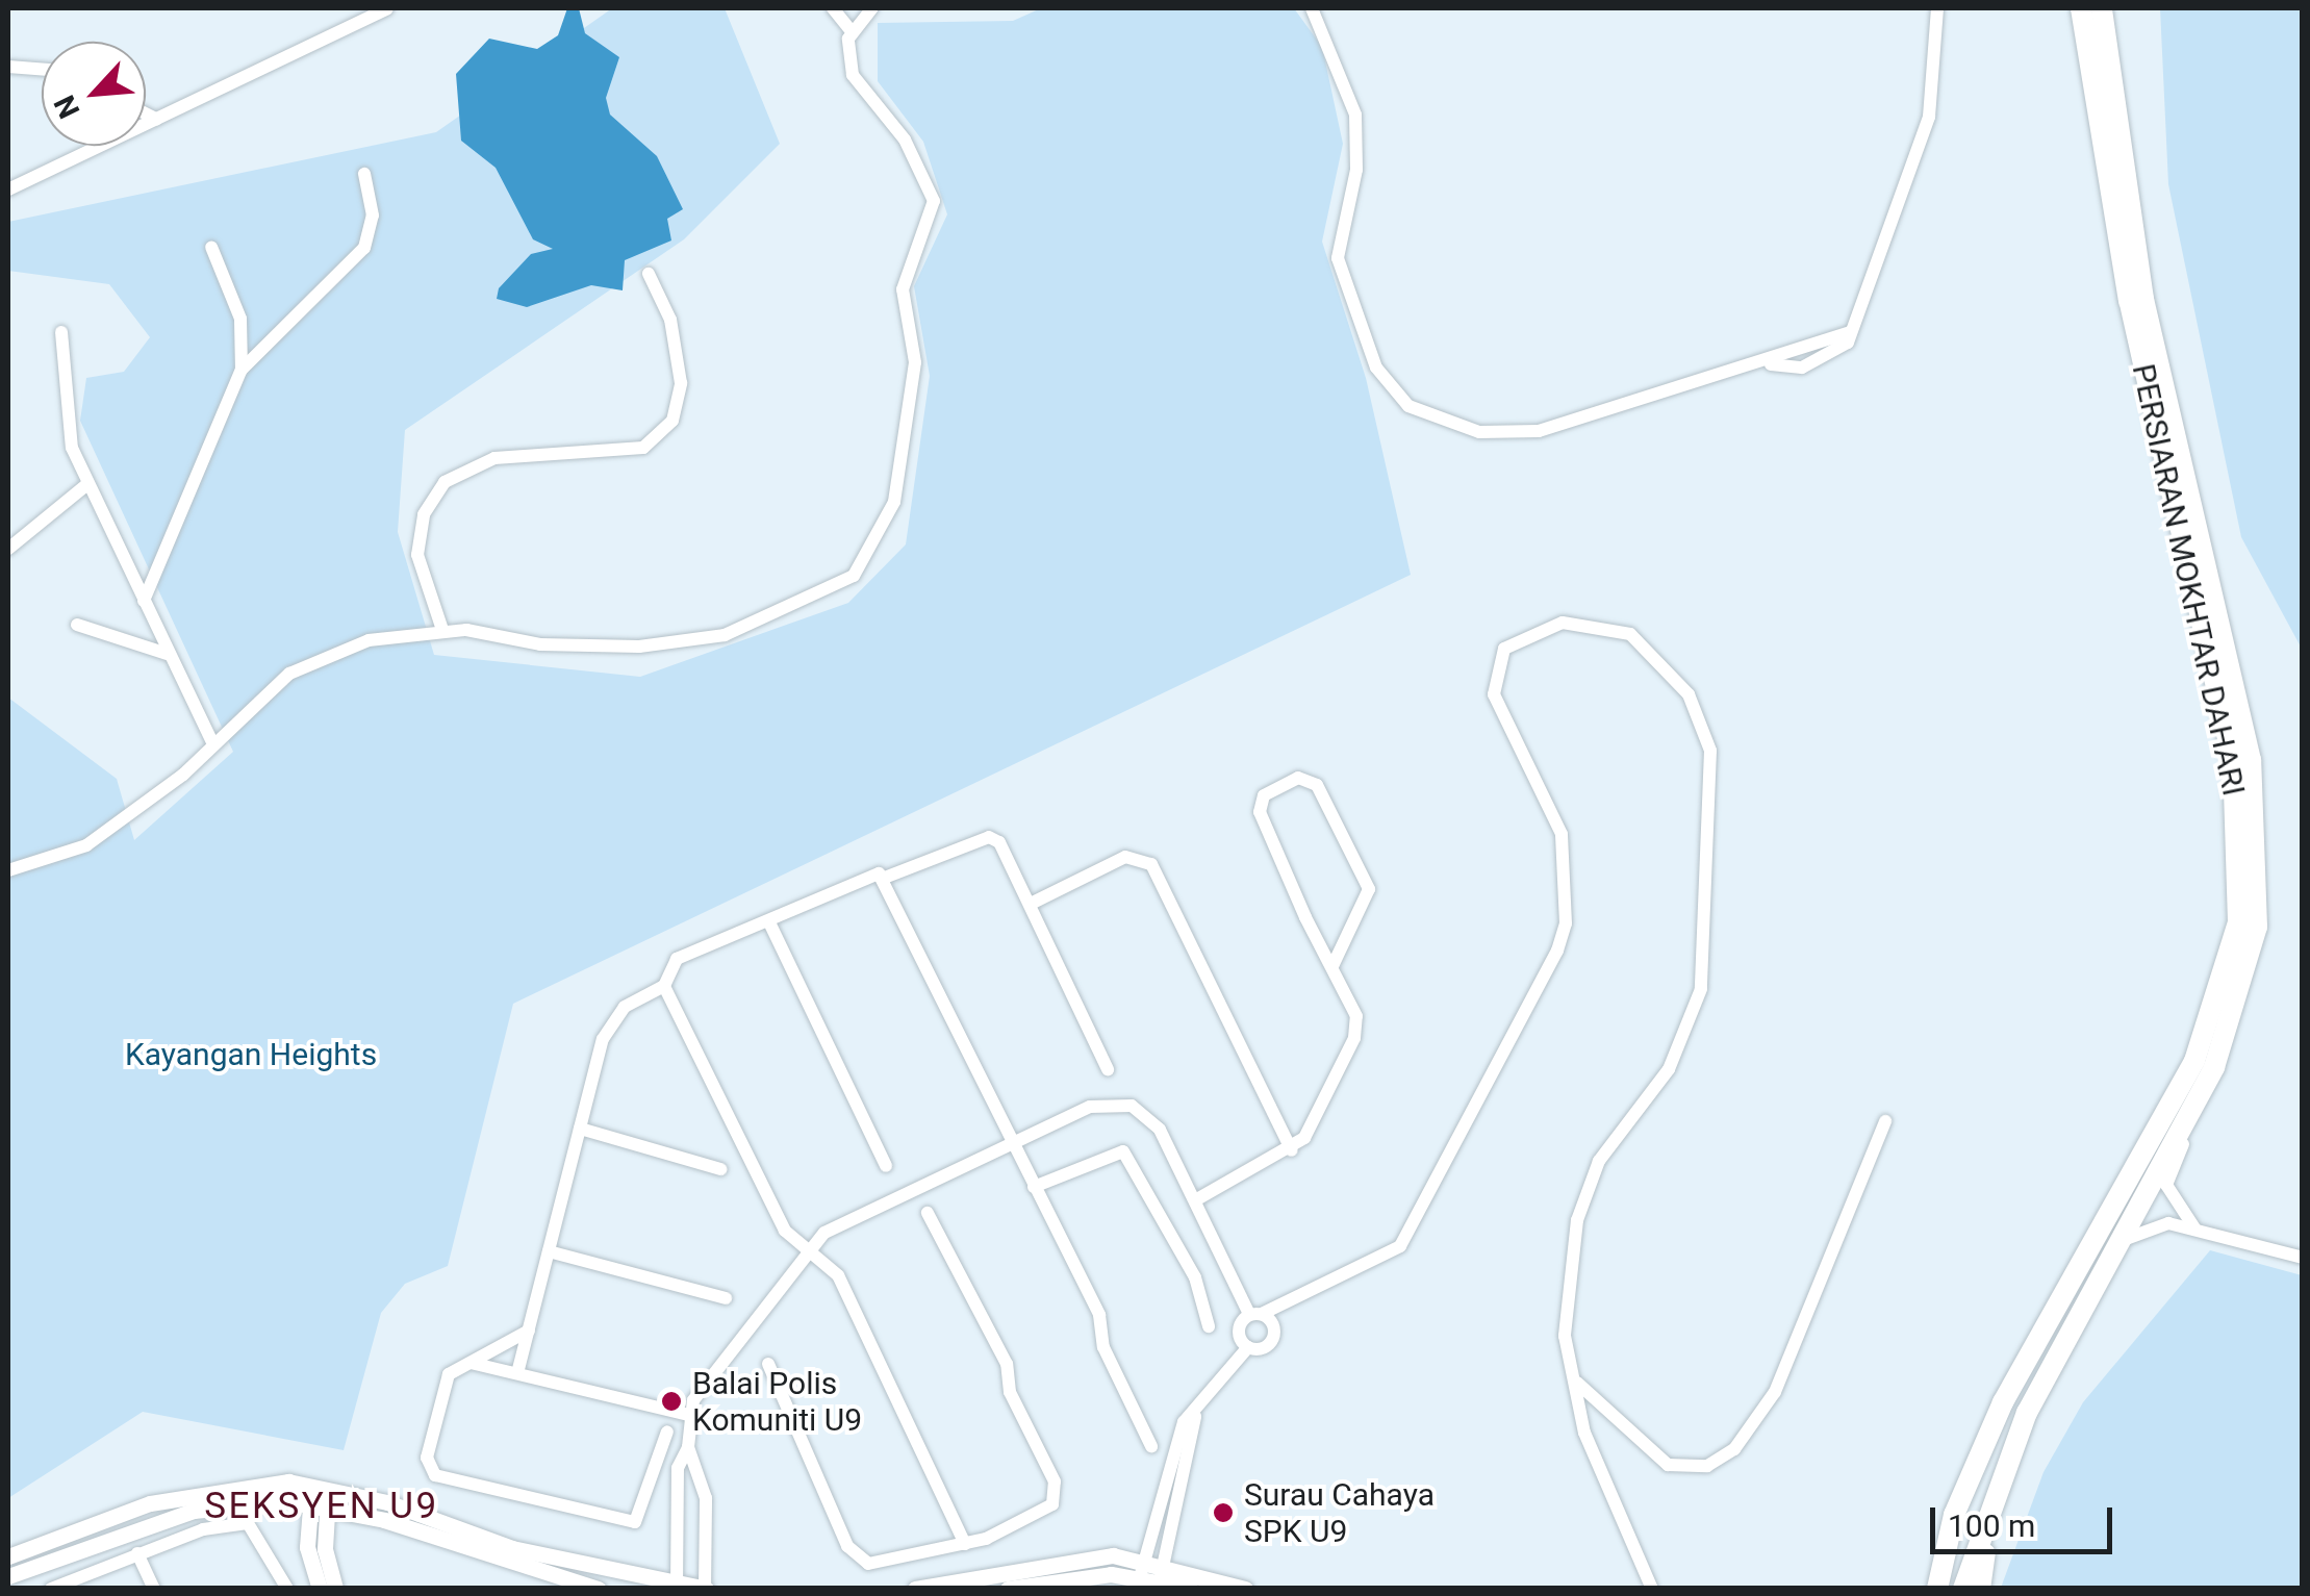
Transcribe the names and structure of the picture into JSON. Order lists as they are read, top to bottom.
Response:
{
  "streets": {
    "main road": ["PERSIARAN MOKHTAR DAHARI"]
  },
  "districts": ["SEKSYEN U9"],
  "parks": ["Kayangan Heights"],
  "places": ["Balai Polis Komuniti U9", "Surau Cahaya SPK U9"],
  "scale_bar": "100 m",
  "north": "bottom left"
}
